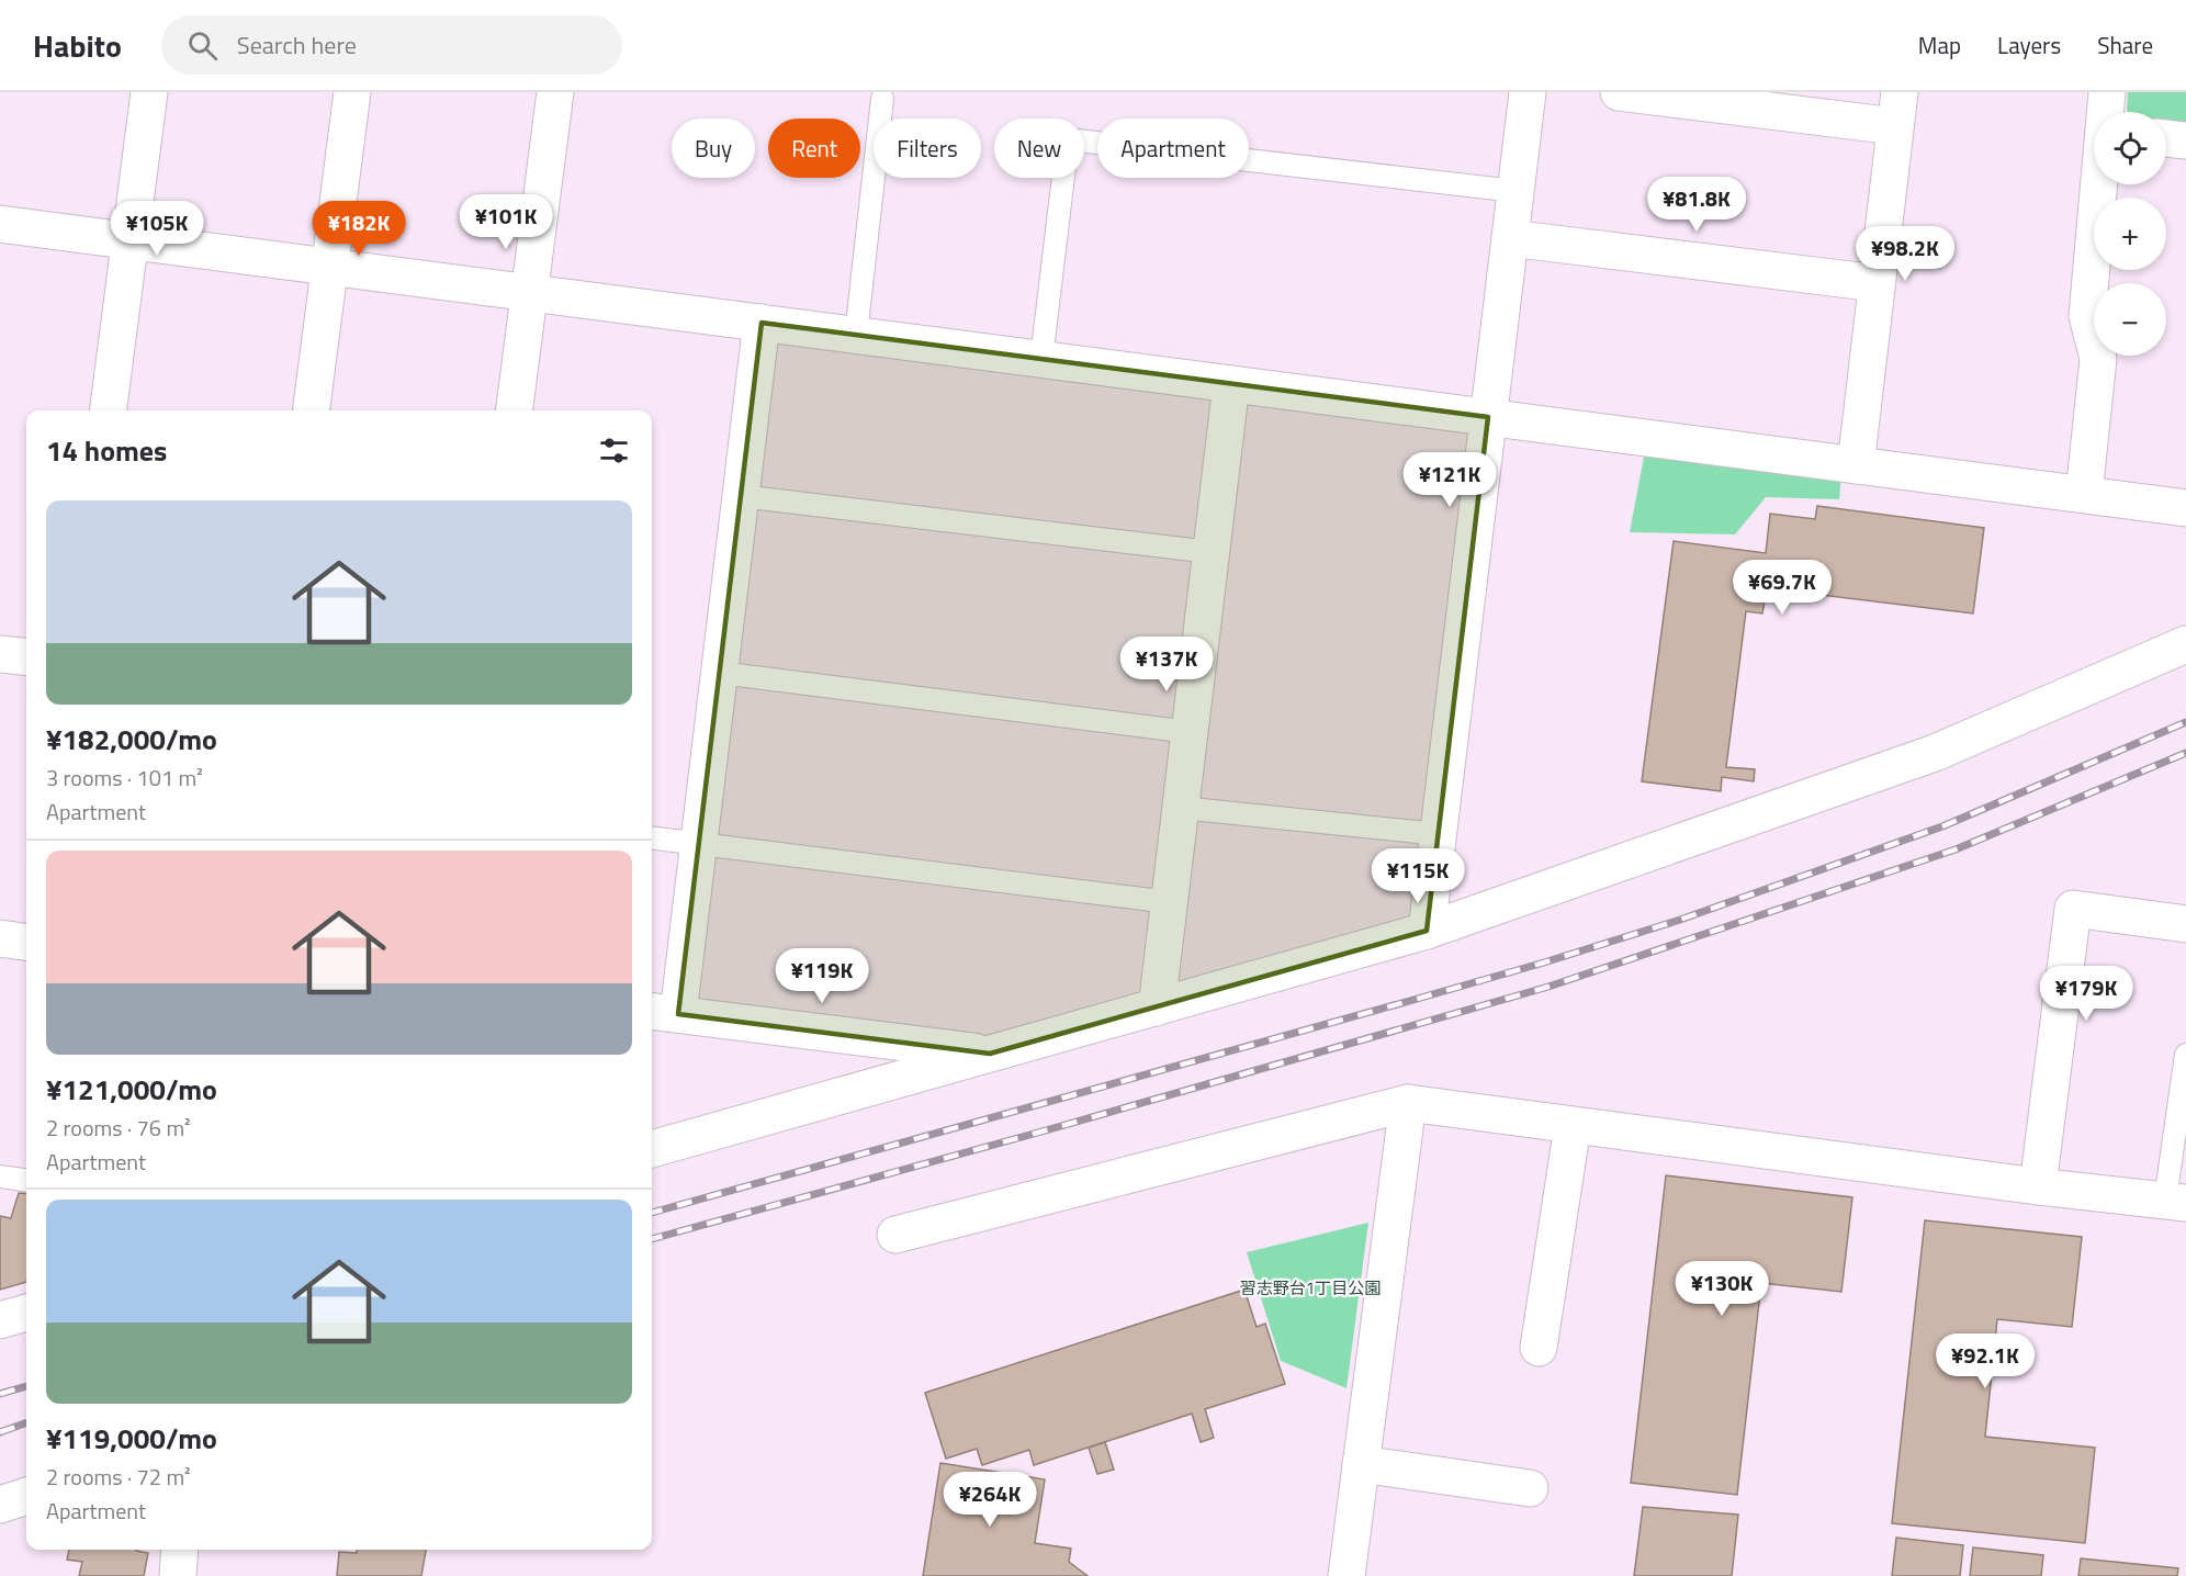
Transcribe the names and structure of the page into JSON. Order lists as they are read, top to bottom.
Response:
{
  "parks": ["習志野台1丁目公園"],
  "page": {
    "header": "Habito",
    "search": "Search here",
    "nav": ["Map", "Layers", "Share"],
    "map_buttons": ["+", "−"],
    "chip": [
      "Buy",
      "Rent",
      "Filters",
      "New",
      "Apartment"
    ],
    "price": [
      "¥81.8K",
      "¥101K",
      "¥105K",
      "¥182K",
      "¥98.2K",
      "¥121K",
      "¥69.7K",
      "¥137K",
      "¥115K",
      "¥119K",
      "¥179K",
      "¥130K",
      "¥92.1K",
      "¥264K"
    ],
    "heading": "14 homes",
    "list": [
      {
        "name": "¥182,000/mo",
        "note": "3 rooms · 101 m² · Apartment"
      },
      {
        "name": "¥121,000/mo",
        "note": "2 rooms · 76 m² · Apartment"
      },
      {
        "name": "¥119,000/mo",
        "note": "2 rooms · 72 m² · Apartment"
      }
    ]
  }
}
